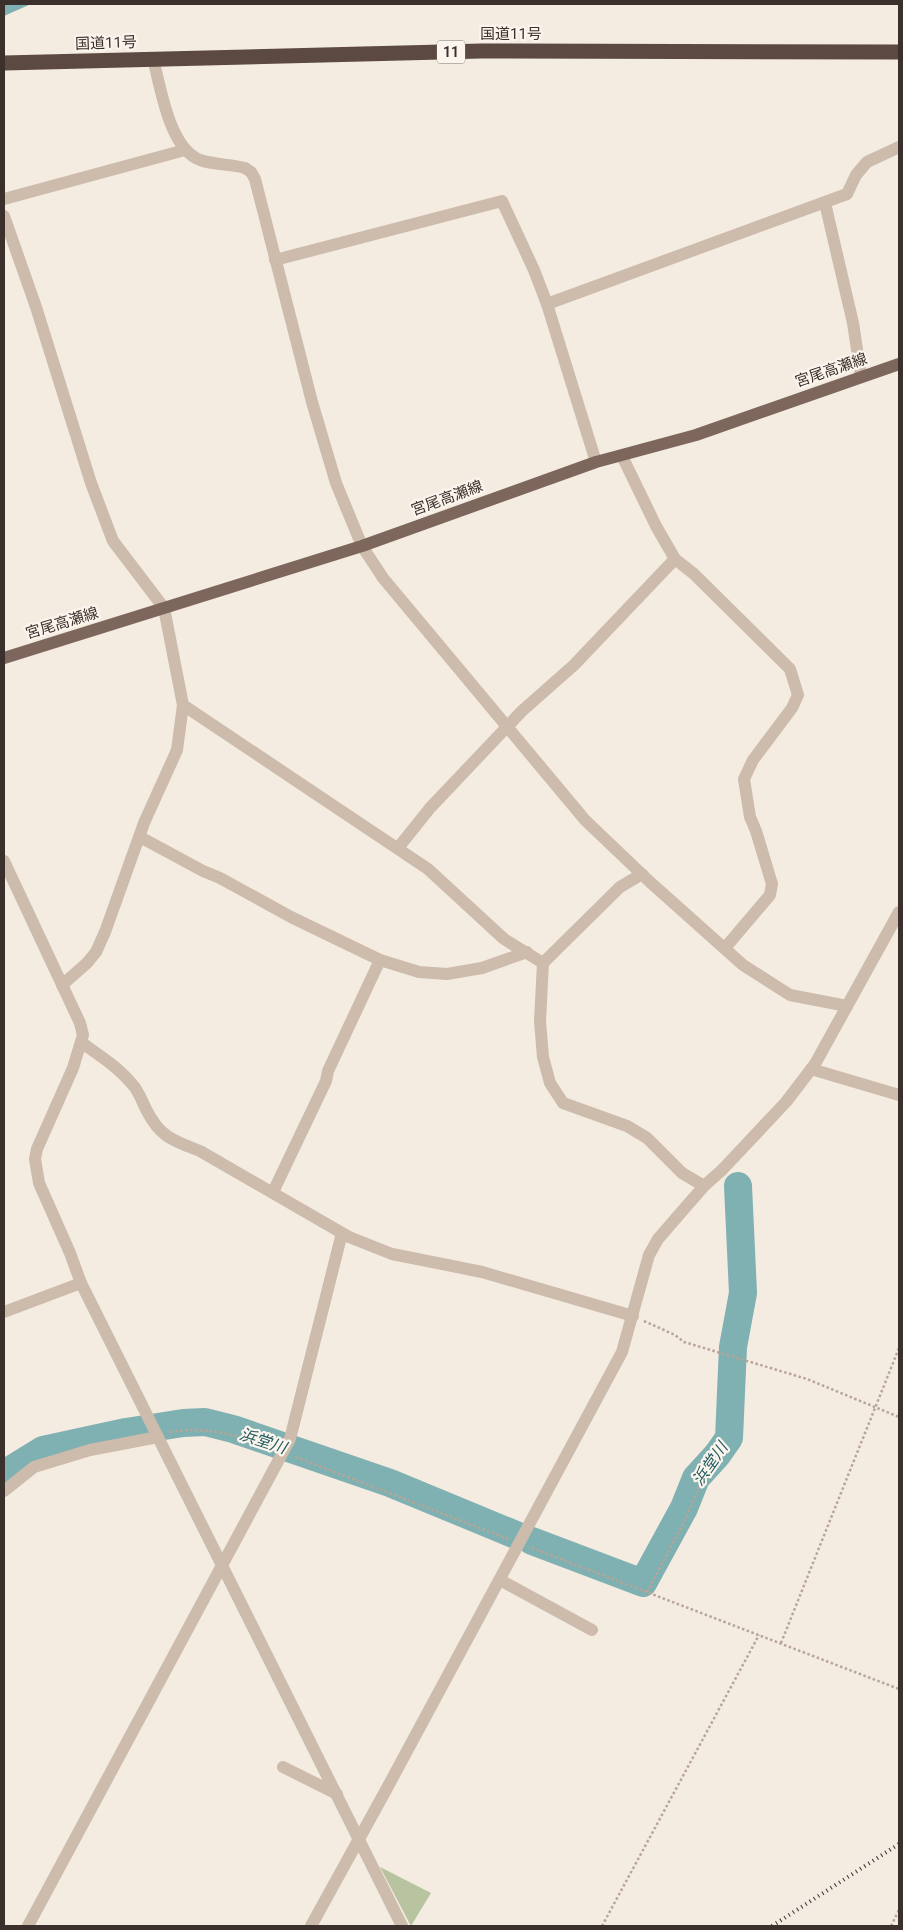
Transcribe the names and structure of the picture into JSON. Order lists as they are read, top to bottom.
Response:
{
  "streets": {
    "highway": ["国道11号", "11"],
    "main road": ["宮尾高瀬線"]
  },
  "water": ["浜堂川"]
}
